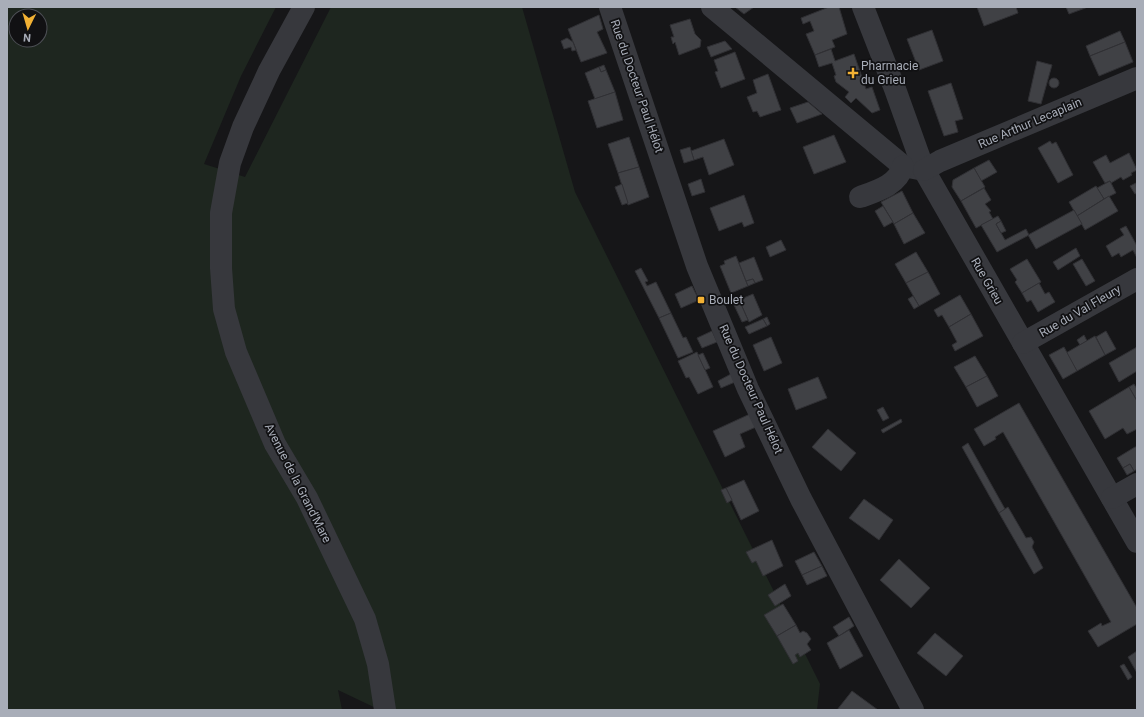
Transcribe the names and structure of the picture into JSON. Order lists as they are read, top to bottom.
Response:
{
  "streets": {
    "street": [
      "Rue du Docteur Paul Hélot",
      "Rue Arthur Lecaplain",
      "Rue Grieu",
      "Rue du Val Fleury",
      "Avenue de la Grand'Mare"
    ]
  },
  "crossings": [
    ["Rue Arthur Lecaplain", "Rue Grieu"],
    ["Rue Grieu", "Rue du Val Fleury"]
  ],
  "places": {
    "health": ["Pharmacie du Grieu"],
    "transit": ["Boulet"]
  },
  "north": "bottom"
}
